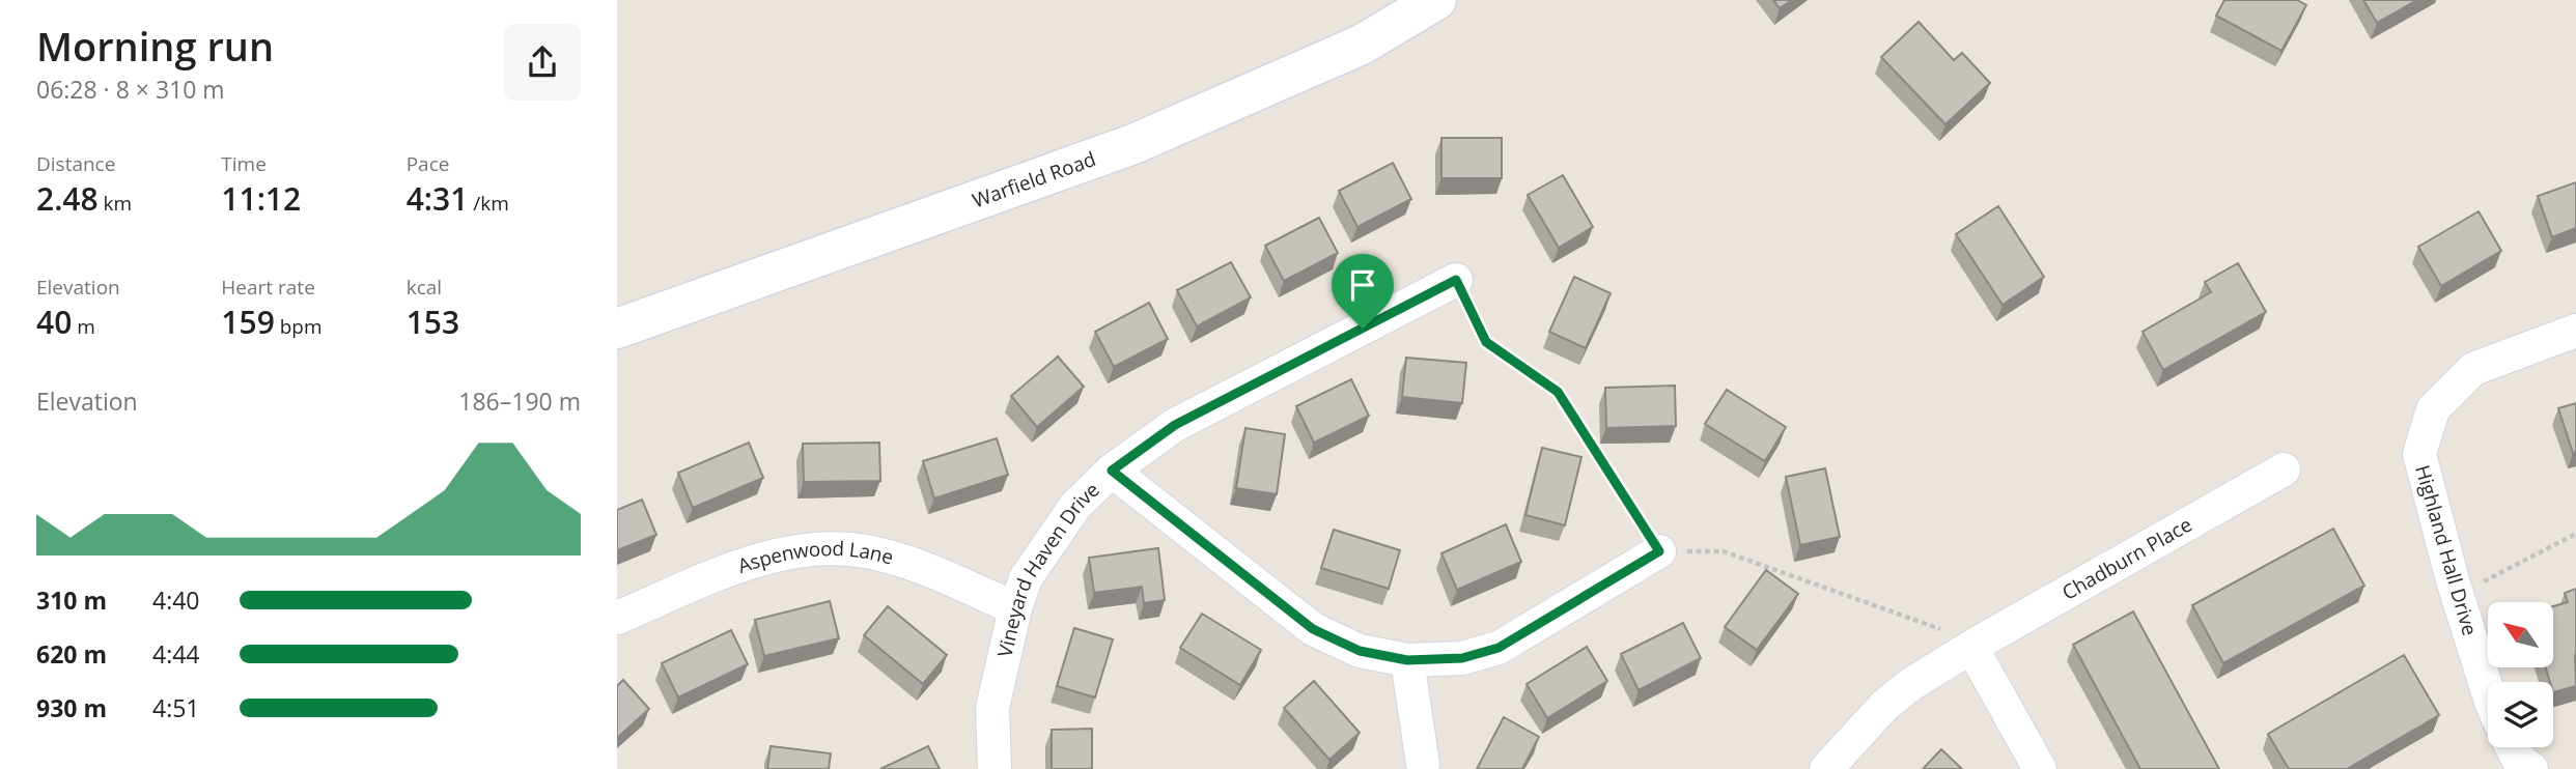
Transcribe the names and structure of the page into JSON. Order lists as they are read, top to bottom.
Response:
{
  "streets": {
    "street": [
      "Warfield Road",
      "Highland Hall Drive",
      "Chadburn Place",
      "Aspenwood Lane",
      "Vineyard Haven Drive"
    ]
  },
  "crossings": [
    ["Aspenwood Lane", "Vineyard Haven Drive"]
  ],
  "north": "top left",
  "page": {
    "heading": ["Morning run", "06:28 · 8 × 310 m"],
    "stats": [
      ["Distance", "2.48 km"],
      ["Time", "11:12"],
      ["Pace", "4:31 /km"],
      ["Elevation", "40 m"],
      ["Heart rate", "159 bpm"],
      ["kcal", "153"]
    ],
    "chart": ["Elevation", "186–190 m"],
    "list": [
      {
        "name": "310 m",
        "note": "4:40"
      },
      {
        "name": "620 m",
        "note": "4:44"
      },
      {
        "name": "930 m",
        "note": "4:51"
      }
    ]
  }
}
